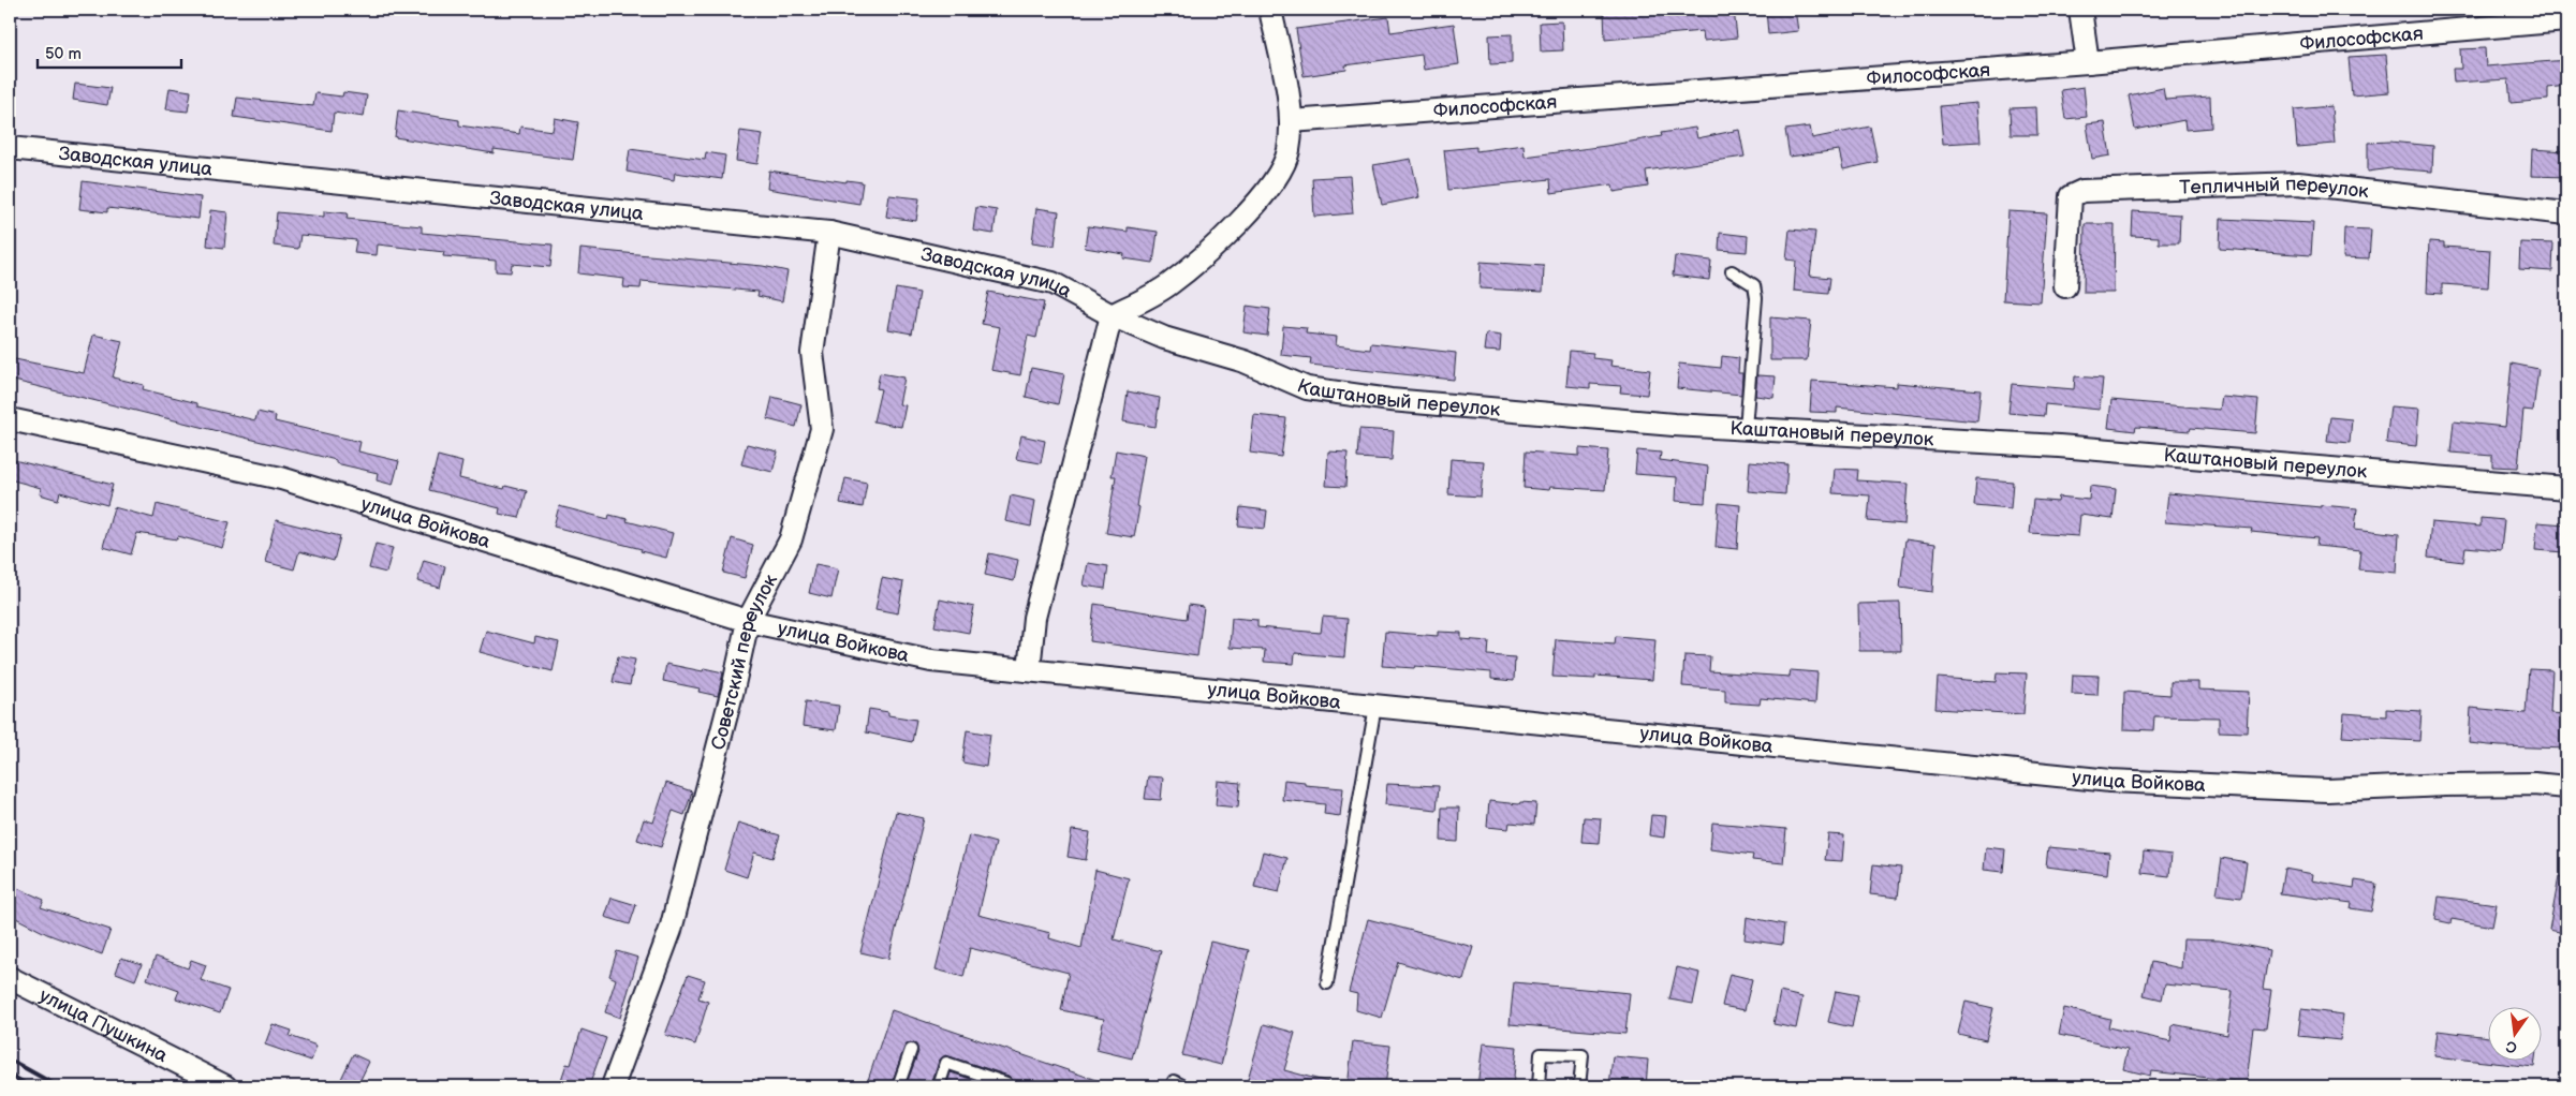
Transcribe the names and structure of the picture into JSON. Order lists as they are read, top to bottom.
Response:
{
  "streets": {
    "street": [
      "Философская",
      "Заводская улица",
      "Тепличный переулок",
      "Каштановый переулок",
      "улица Войкова",
      "Советский переулок",
      "улица Пушкина"
    ]
  },
  "crossings": [
    ["Заводская улица", "Каштановый переулок"],
    ["Заводская улица", "Советский переулок"],
    ["улица Войкова", "Советский переулок"]
  ],
  "scale_bar": "50 m",
  "north": "bottom"
}
